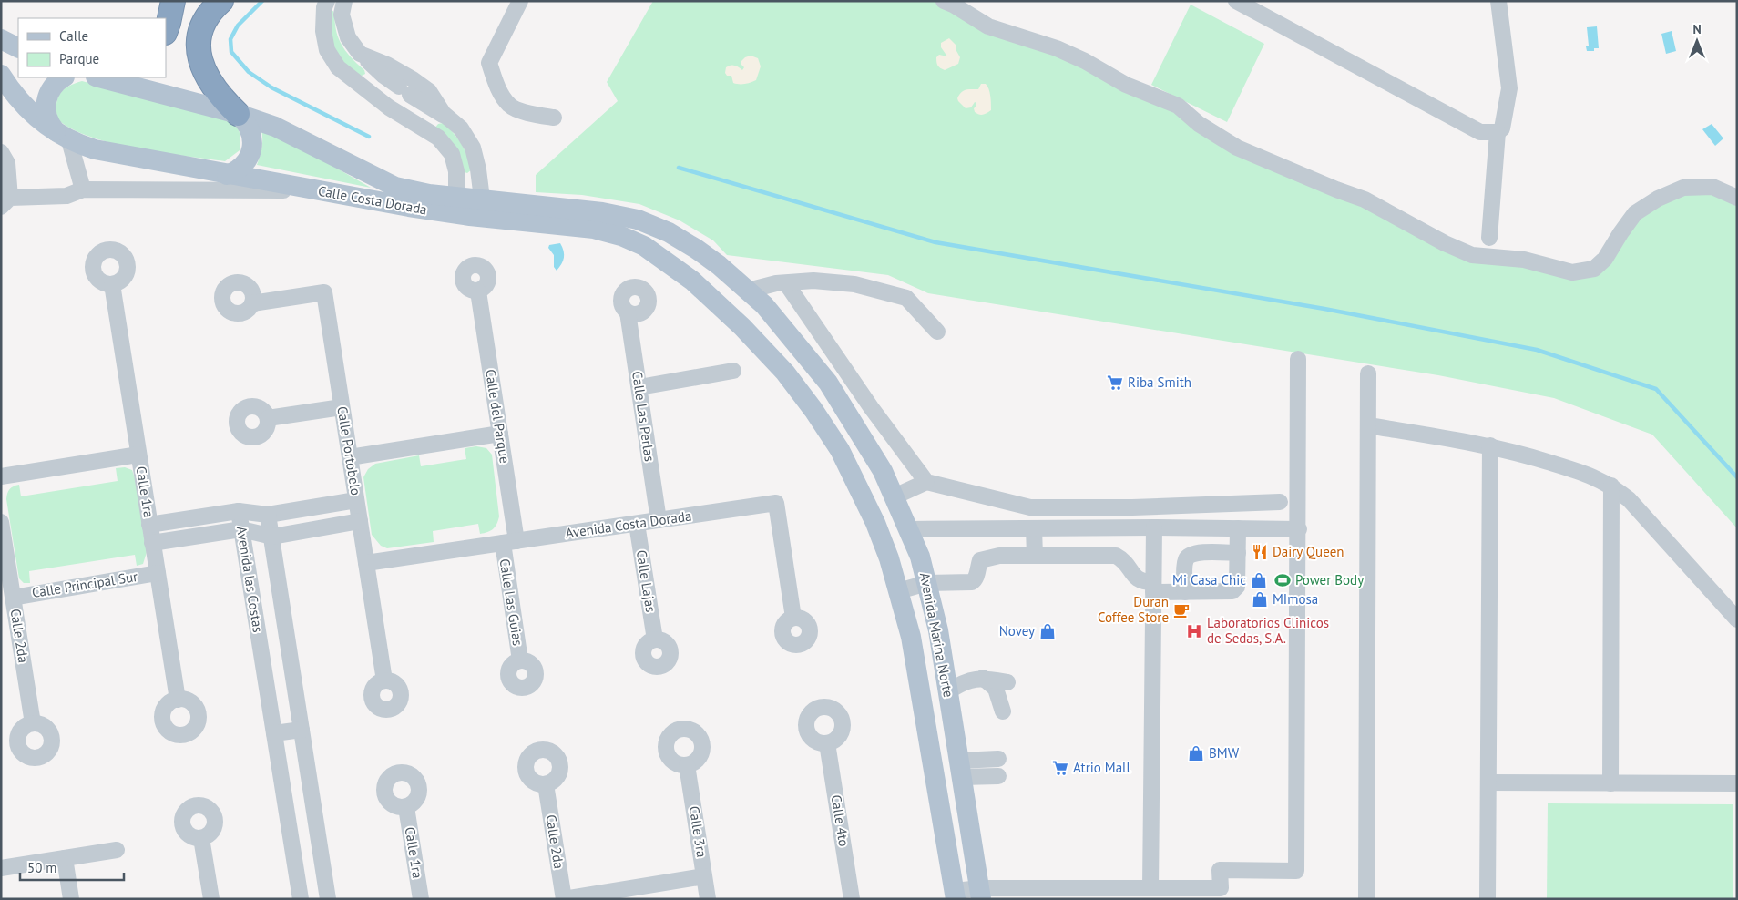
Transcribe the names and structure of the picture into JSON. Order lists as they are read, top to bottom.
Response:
{
  "streets": {
    "main road": ["Calle Costa Dorada", "Avenida Marina Norte"],
    "street": [
      "Calle del Parque",
      "Calle Las Perlas",
      "Calle Portobelo",
      "Calle 1ra",
      "Avenida Costa Dorada",
      "Avenida las Costas",
      "Calle Lajas",
      "Calle Principal Sur",
      "Calle Las Guias",
      "Calle 2da",
      "Calle 4to",
      "Calle 3ra"
    ]
  },
  "crossings": [
    ["Calle Costa Dorada", "Avenida Marina Norte"],
    ["Calle del Parque", "Avenida Costa Dorada"],
    ["Calle del Parque", "Calle Las Guias"],
    ["Calle Las Perlas", "Avenida Costa Dorada"],
    ["Calle Portobelo", "Avenida Costa Dorada"],
    ["Calle 1ra", "Calle Principal Sur"],
    ["Avenida Costa Dorada", "Calle Lajas"],
    ["Avenida Costa Dorada", "Calle Las Guias"],
    ["Calle Principal Sur", "Calle 2da"]
  ],
  "places": {
    "supermarket": ["Riba Smith", "Atrio Mall"],
    "restaurant": ["Dairy Queen"],
    "shop": [
      "Mi Casa Chic",
      "MImosa",
      "Novey",
      "BMW"
    ],
    "sports": ["Power Body"],
    "cafe": ["Duran Coffee Store"],
    "hospital": ["Laboratorios Clinicos de Sedas, S.A."]
  },
  "legend": ["Calle", "Parque"],
  "scale_bar": "50 m",
  "north": "top"
}
